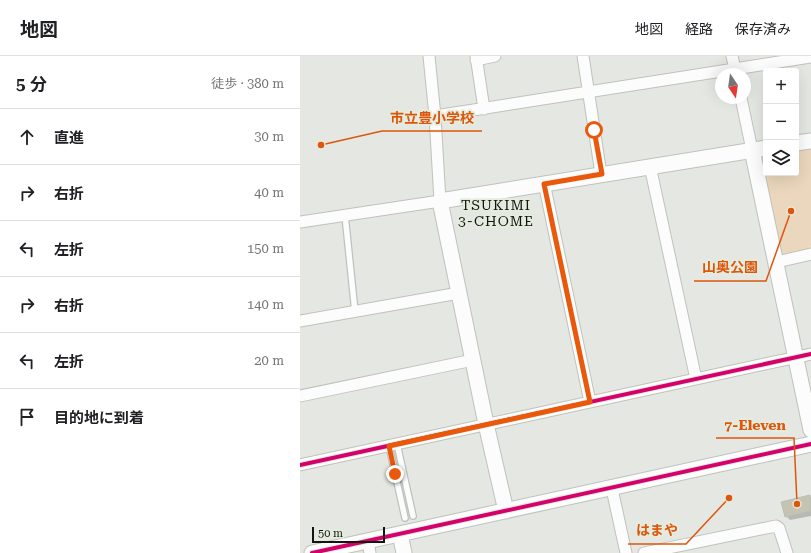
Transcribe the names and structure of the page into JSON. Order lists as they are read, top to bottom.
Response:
{
  "districts": ["TSUKIMI 3-CHOME"],
  "places": [
    "市立豊小学校",
    "山奥公園",
    "はまや",
    "7-Eleven"
  ],
  "scale_bar": "50 m",
  "north": "bottom",
  "page": {
    "header": "地図",
    "nav": ["地図", "経路", "保存済み"],
    "heading": ["5 分", "徒歩 · 380 m"],
    "map_buttons": ["+", "−"],
    "list": [
      ["直進", "30 m"],
      ["右折", "40 m"],
      ["左折", "150 m"],
      ["右折", "140 m"],
      ["左折", "20 m"],
      "目的地に到着"
    ],
    "scale": "50 m"
  }
}
